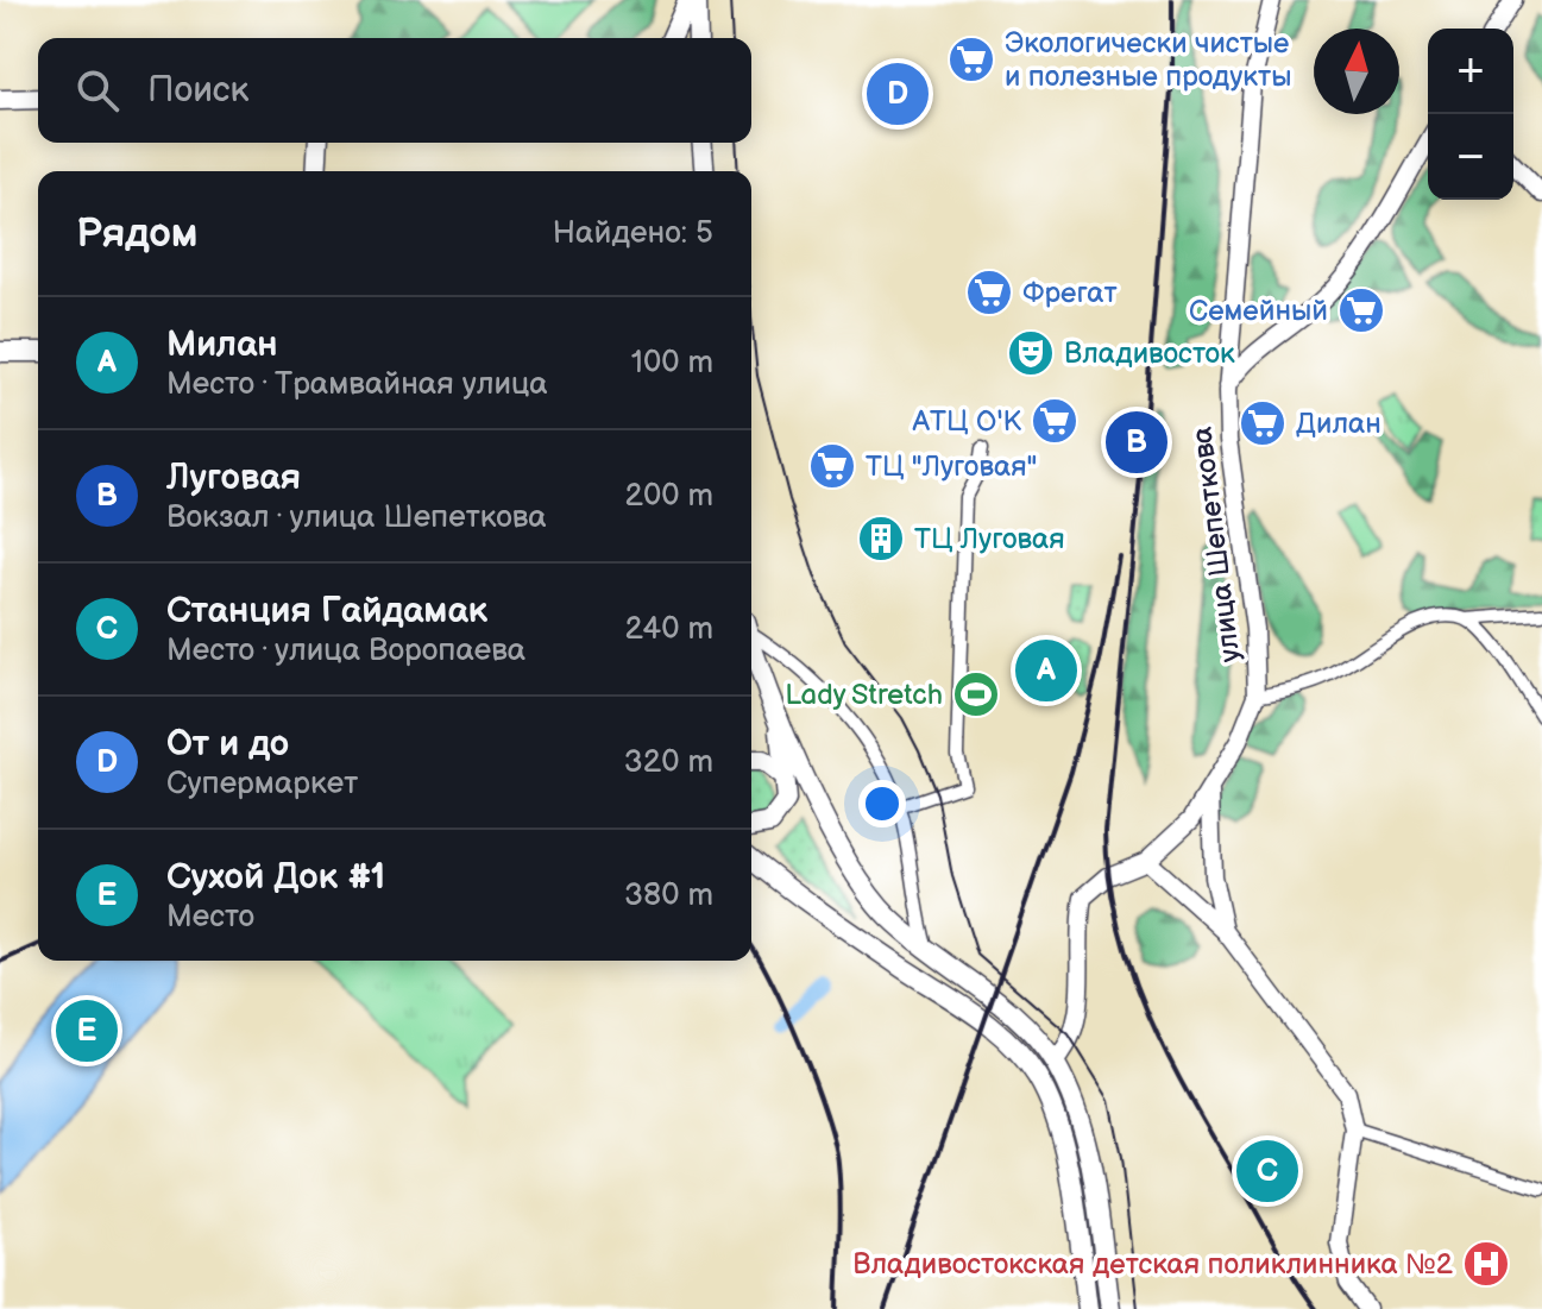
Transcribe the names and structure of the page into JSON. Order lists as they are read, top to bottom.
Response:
{
  "streets": {
    "main road": ["улица Шепеткова"]
  },
  "places": {
    "supermarket": [
      "Экологически чистые и полезные продукты",
      "Фрегат",
      "Семейный",
      "АТЦ О'К",
      "Дилан",
      "ТЦ \"Луговая\""
    ],
    "theatre": ["Владивосток"],
    "building": ["ТЦ Луговая"],
    "sports": ["Lady Stretch"],
    "hospital": ["Владивостокская детская поликлинника №2"]
  },
  "north": "top",
  "page": {
    "map_buttons": ["+", "−"],
    "search": "Поиск",
    "pins": [
      "D",
      "B",
      "A",
      "E",
      "C"
    ],
    "heading": ["Рядом", "Найдено: 5"],
    "list": [
      {
        "mark": "A",
        "name": "Милан",
        "note": "Место · Трамвайная улица",
        "value": "100 m"
      },
      {
        "mark": "B",
        "name": "Луговая",
        "note": "Вокзал · улица Шепеткова",
        "value": "200 m"
      },
      {
        "mark": "C",
        "name": "Станция Гайдамак",
        "note": "Место · улица Воропаева",
        "value": "240 m"
      },
      {
        "mark": "D",
        "name": "От и до",
        "note": "Супермаркет",
        "value": "320 m"
      },
      {
        "mark": "E",
        "name": "Сухой Док #1",
        "note": "Место",
        "value": "380 m"
      }
    ]
  }
}
